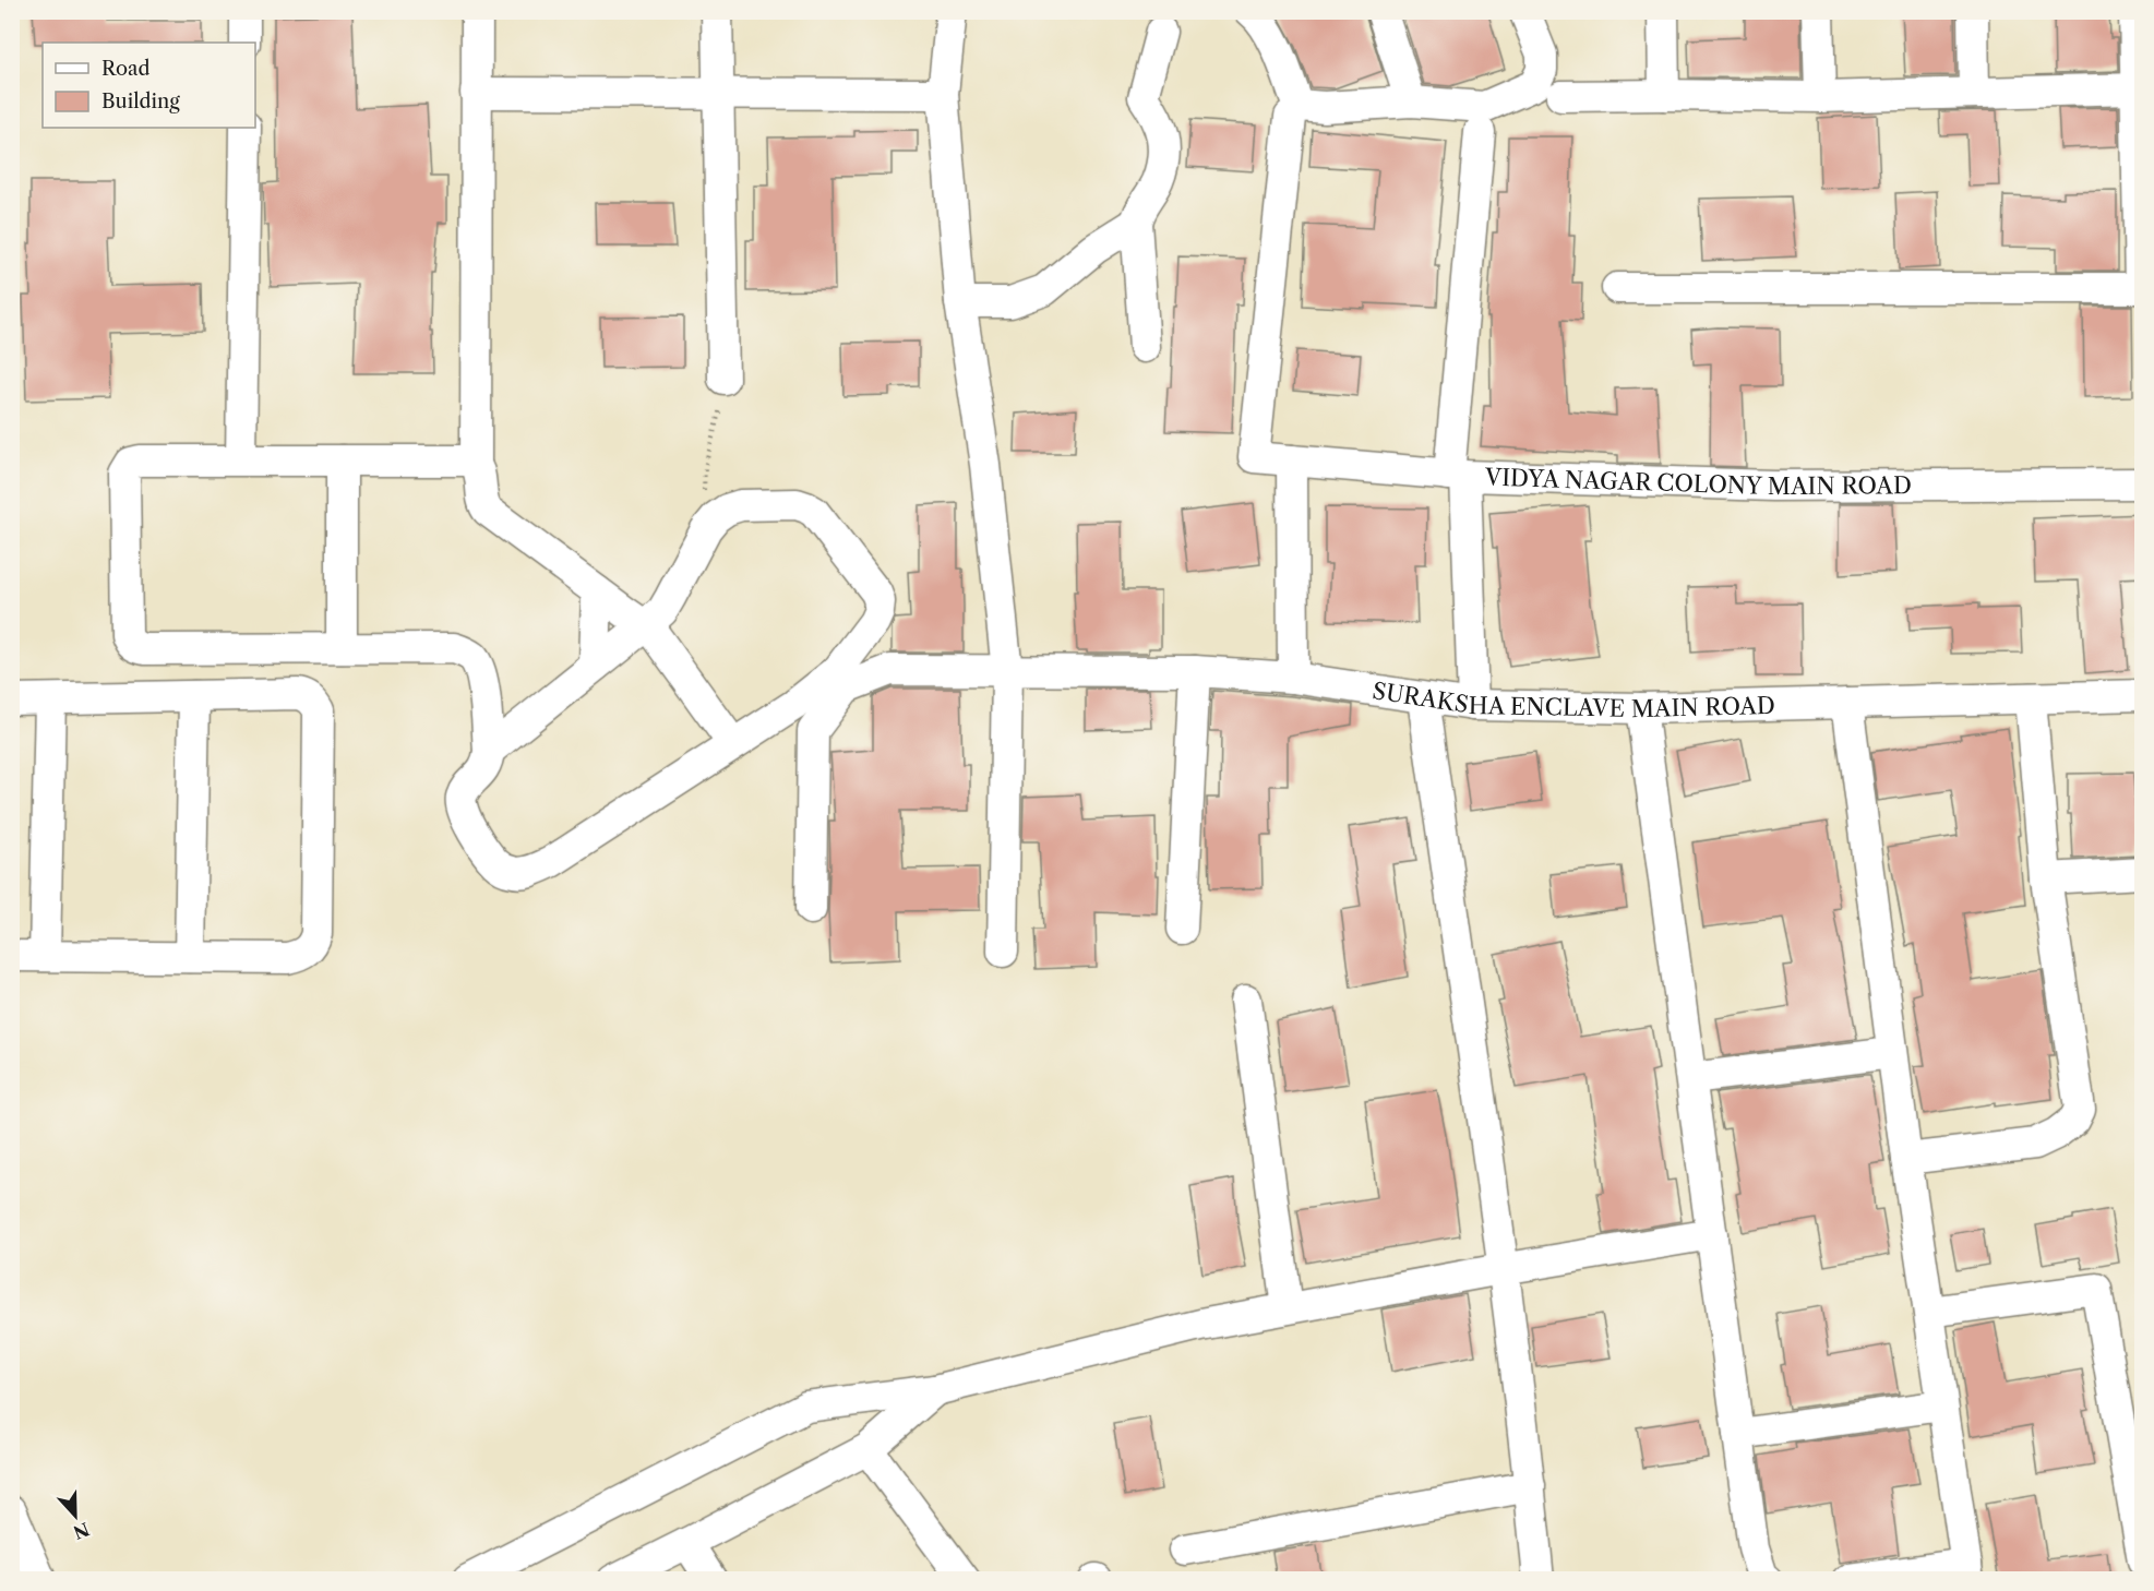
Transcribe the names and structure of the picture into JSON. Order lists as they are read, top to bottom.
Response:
{
  "streets": {
    "street": ["VIDYA NAGAR COLONY MAIN ROAD", "SURAKSHA ENCLAVE MAIN ROAD"]
  },
  "legend": ["Road", "Building"],
  "north": "bottom"
}
